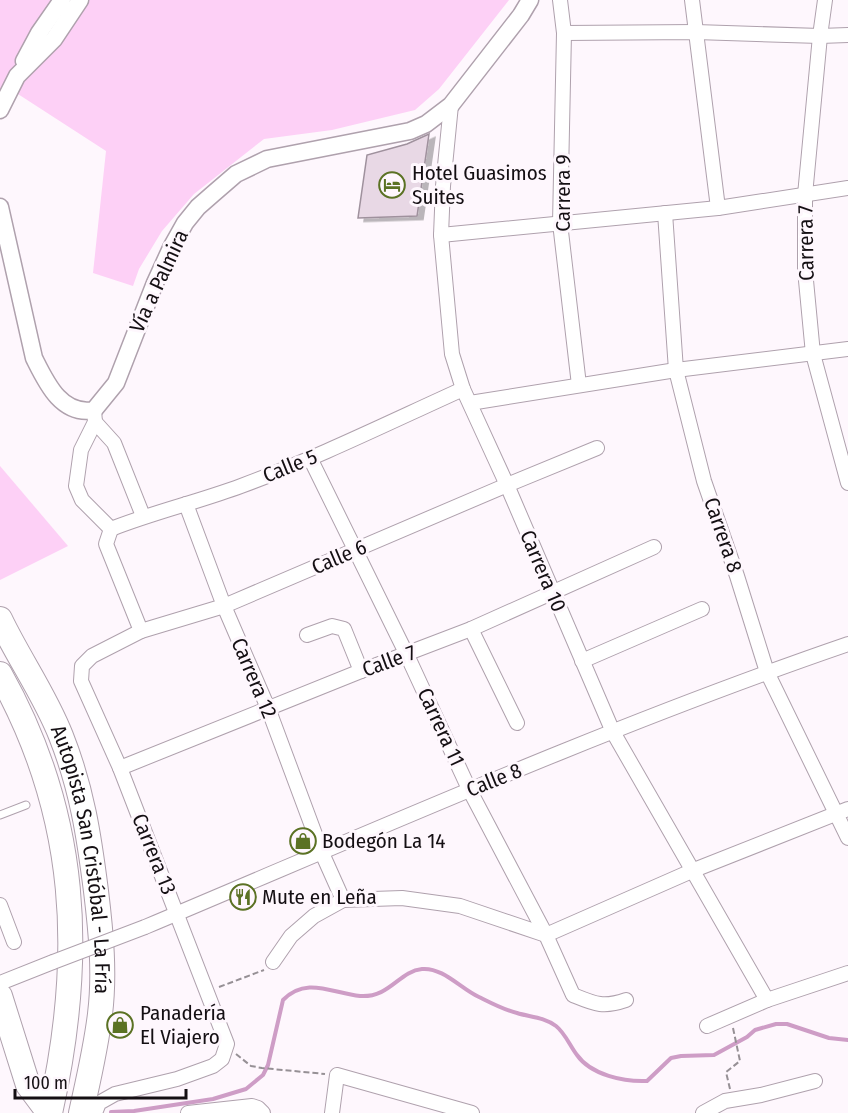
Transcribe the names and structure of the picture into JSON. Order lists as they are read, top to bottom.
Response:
{
  "streets": {
    "highway": ["Autopista San Cristóbal - La Fría"],
    "street": [
      "Carrera 9",
      "Carrera 7",
      "Vía a Palmira",
      "Calle 5",
      "Carrera 8",
      "Calle 6",
      "Carrera 10",
      "Calle 7",
      "Carrera 12",
      "Carrera 11",
      "Calle 8",
      "Carrera 13"
    ]
  },
  "crossings": [
    ["Vía a Palmira", "Carrera 10"],
    ["Calle 5", "Carrera 10"],
    ["Calle 5", "Carrera 12"],
    ["Calle 5", "Carrera 11"],
    ["Carrera 8", "Calle 8"],
    ["Calle 6", "Carrera 10"],
    ["Calle 6", "Carrera 12"],
    ["Calle 6", "Carrera 11"],
    ["Calle 6", "Carrera 13"],
    ["Carrera 10", "Calle 7"],
    ["Carrera 10", "Calle 8"],
    ["Calle 7", "Carrera 12"],
    ["Calle 7", "Carrera 11"],
    ["Calle 7", "Carrera 13"],
    ["Carrera 12", "Calle 8"],
    ["Carrera 11", "Calle 8"],
    ["Calle 8", "Carrera 13"]
  ],
  "places": {
    "hotel": ["Hotel Guasimos Suites"],
    "shop": ["Bodegón La 14", "Panadería El Viajero"],
    "restaurant": ["Mute en Leña"]
  },
  "scale_bar": "100 m"
}
